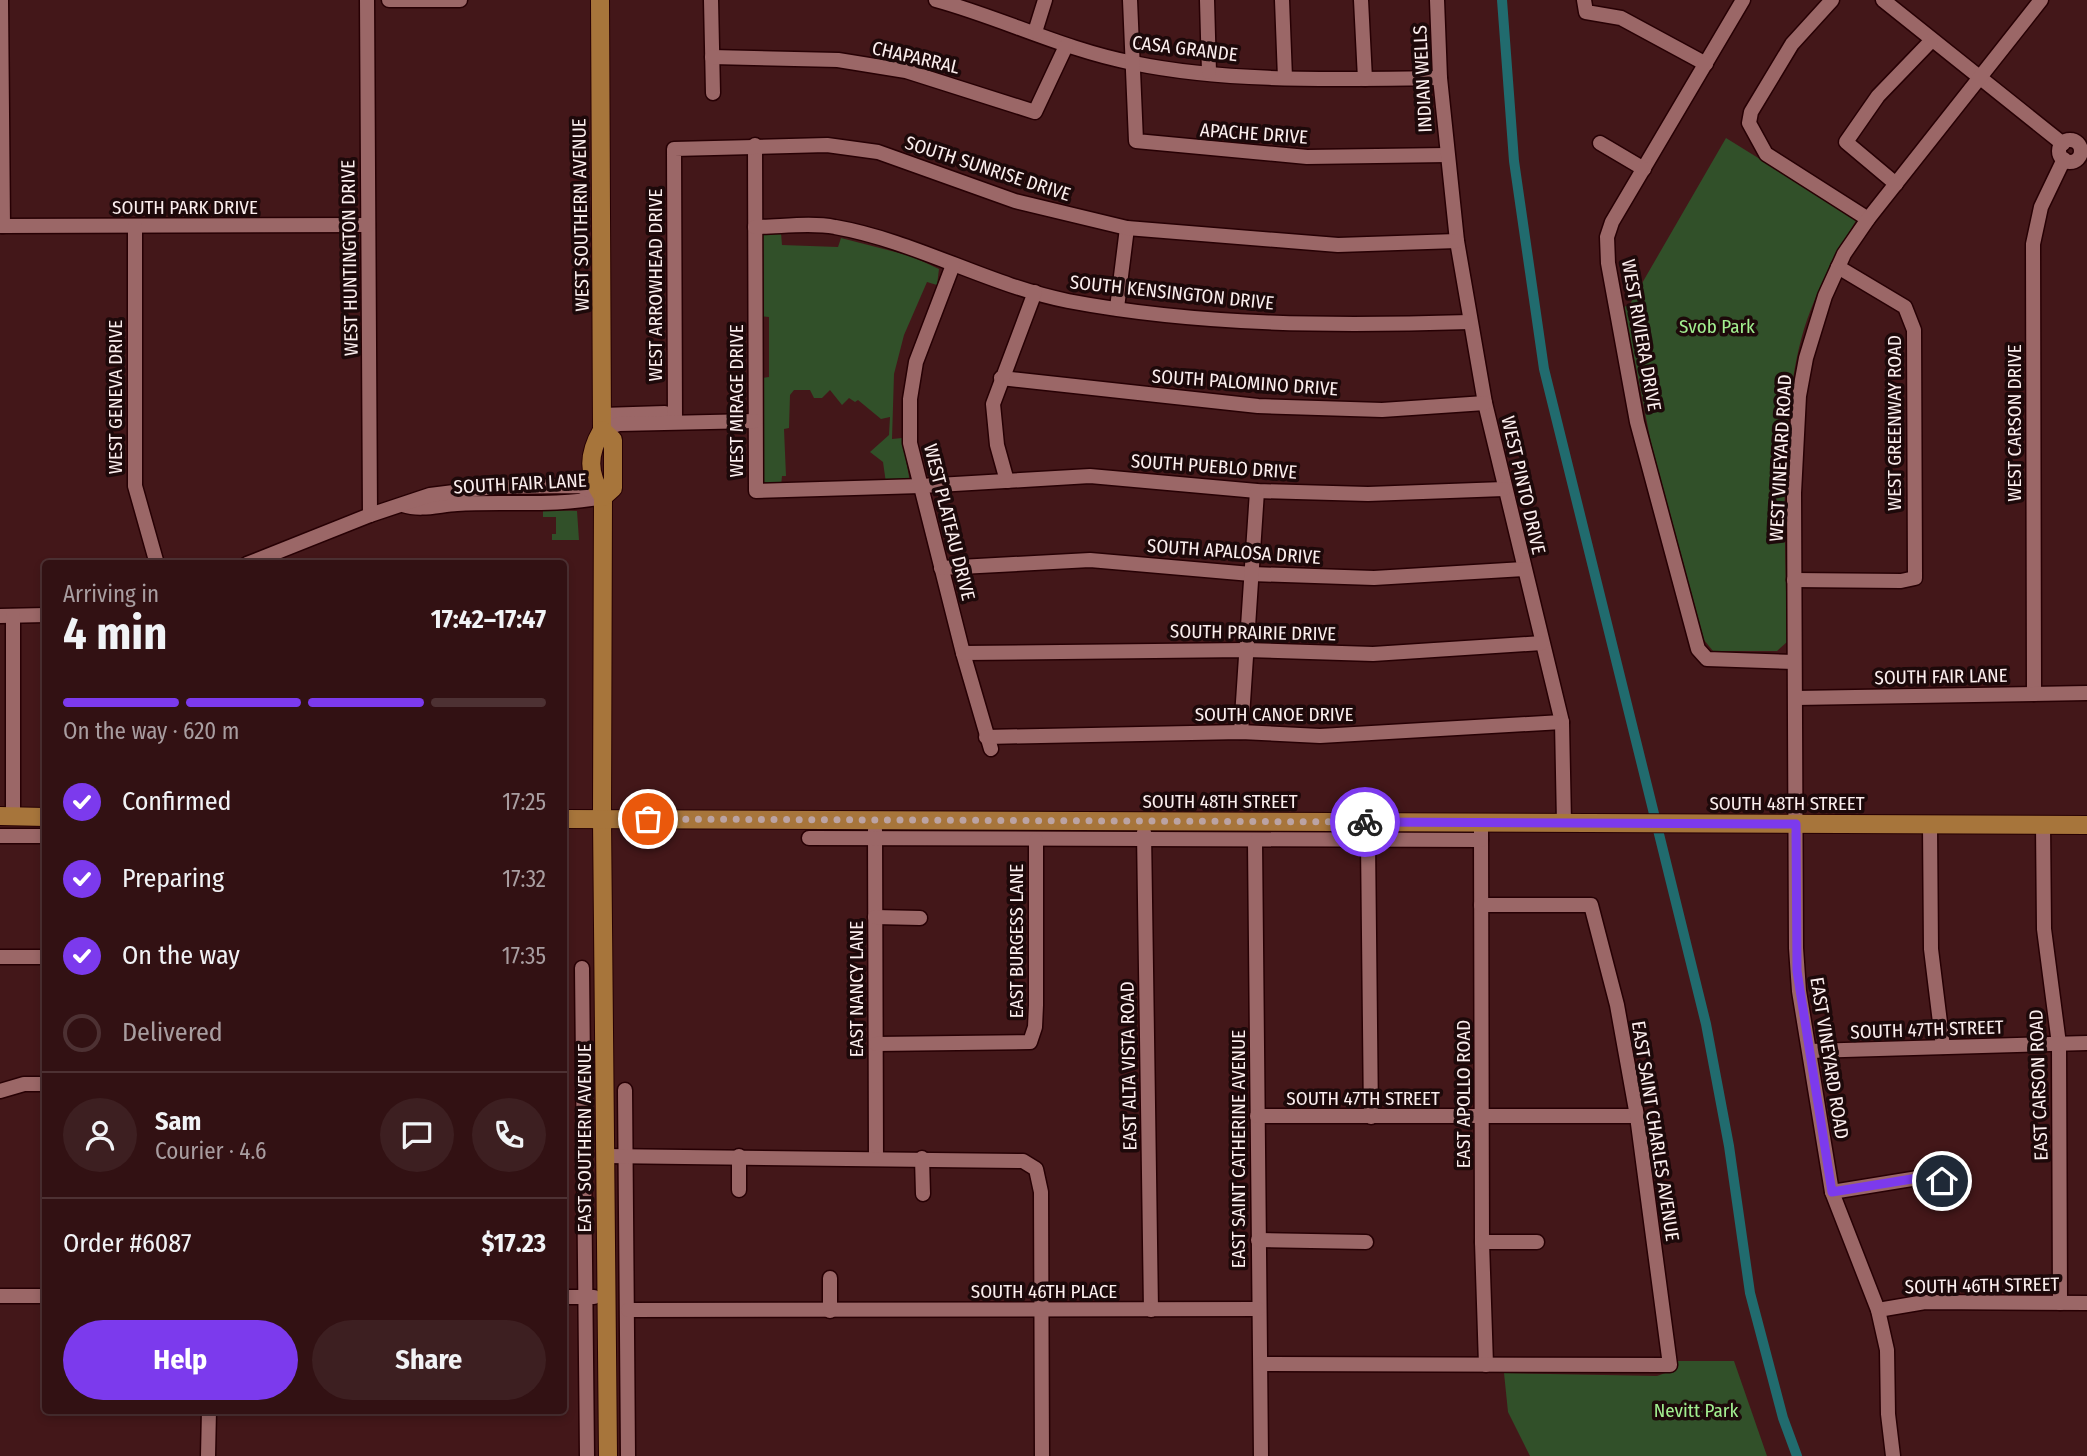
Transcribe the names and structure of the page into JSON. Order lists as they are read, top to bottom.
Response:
{
  "streets": {
    "main road": ["WEST SOUTHERN AVENUE", "SOUTH 48TH STREET", "EAST SOUTHERN AVENUE"],
    "street": [
      "CASA GRANDE",
      "CHAPARRAL",
      "INDIAN WELLS",
      "APACHE DRIVE",
      "SOUTH SUNRISE DRIVE",
      "SOUTH PARK DRIVE",
      "WEST HUNTINGTON DRIVE",
      "WEST ARROWHEAD DRIVE",
      "SOUTH KENSINGTON DRIVE",
      "WEST RIVIERA DRIVE",
      "SOUTH PALOMINO DRIVE",
      "WEST GENEVA DRIVE",
      "WEST MIRAGE DRIVE",
      "WEST GREENWAY ROAD",
      "WEST CARSON DRIVE",
      "WEST VINEYARD ROAD",
      "SOUTH PUEBLO DRIVE",
      "SOUTH FAIR LANE",
      "WEST PINTO DRIVE",
      "WEST PLATEAU DRIVE",
      "SOUTH APALOSA DRIVE",
      "SOUTH PRAIRIE DRIVE",
      "SOUTH CANOE DRIVE",
      "EAST BURGESS LANE",
      "EAST NANCY LANE",
      "SOUTH 47TH STREET",
      "EAST VINEYARD ROAD",
      "EAST ALTA VISTA ROAD",
      "EAST CARSON ROAD",
      "EAST APOLLO ROAD",
      "EAST SAINT CHARLES AVENUE",
      "EAST SAINT CATHERINE AVENUE",
      "SOUTH 46TH STREET",
      "SOUTH 46TH PLACE"
    ]
  },
  "crossings": [
    ["CASA GRANDE", "CHAPARRAL"],
    ["CASA GRANDE", "INDIAN WELLS"],
    ["CASA GRANDE", "APACHE DRIVE"],
    ["INDIAN WELLS", "APACHE DRIVE"],
    ["INDIAN WELLS", "WEST PINTO DRIVE"],
    ["APACHE DRIVE", "WEST PINTO DRIVE"],
    ["SOUTH SUNRISE DRIVE", "WEST ARROWHEAD DRIVE"],
    ["SOUTH SUNRISE DRIVE", "WEST MIRAGE DRIVE"],
    ["SOUTH SUNRISE DRIVE", "WEST PINTO DRIVE"],
    ["SOUTH PARK DRIVE", "WEST HUNTINGTON DRIVE"],
    ["SOUTH PARK DRIVE", "WEST GENEVA DRIVE"],
    ["WEST SOUTHERN AVENUE", "SOUTH FAIR LANE"],
    ["WEST SOUTHERN AVENUE", "SOUTH 48TH STREET"],
    ["WEST SOUTHERN AVENUE", "EAST SOUTHERN AVENUE"],
    ["WEST HUNTINGTON DRIVE", "SOUTH FAIR LANE"],
    ["SOUTH KENSINGTON DRIVE", "WEST MIRAGE DRIVE"],
    ["SOUTH KENSINGTON DRIVE", "WEST PINTO DRIVE"],
    ["SOUTH KENSINGTON DRIVE", "WEST PLATEAU DRIVE"],
    ["WEST RIVIERA DRIVE", "WEST VINEYARD ROAD"],
    ["SOUTH PALOMINO DRIVE", "WEST PINTO DRIVE"],
    ["WEST MIRAGE DRIVE", "SOUTH PUEBLO DRIVE"],
    ["WEST MIRAGE DRIVE", "WEST PLATEAU DRIVE"],
    ["WEST GREENWAY ROAD", "WEST VINEYARD ROAD"],
    ["WEST CARSON DRIVE", "SOUTH FAIR LANE"],
    ["WEST VINEYARD ROAD", "SOUTH FAIR LANE"],
    ["WEST VINEYARD ROAD", "SOUTH 48TH STREET"],
    ["WEST VINEYARD ROAD", "EAST VINEYARD ROAD"],
    ["SOUTH PUEBLO DRIVE", "WEST PINTO DRIVE"],
    ["SOUTH PUEBLO DRIVE", "WEST PLATEAU DRIVE"],
    ["WEST PINTO DRIVE", "SOUTH APALOSA DRIVE"],
    ["WEST PINTO DRIVE", "SOUTH PRAIRIE DRIVE"],
    ["WEST PINTO DRIVE", "SOUTH CANOE DRIVE"],
    ["WEST PINTO DRIVE", "SOUTH 48TH STREET"],
    ["WEST PLATEAU DRIVE", "SOUTH APALOSA DRIVE"],
    ["WEST PLATEAU DRIVE", "SOUTH PRAIRIE DRIVE"],
    ["WEST PLATEAU DRIVE", "SOUTH CANOE DRIVE"],
    ["SOUTH 48TH STREET", "EAST BURGESS LANE"],
    ["SOUTH 48TH STREET", "EAST NANCY LANE"],
    ["SOUTH 48TH STREET", "EAST VINEYARD ROAD"],
    ["SOUTH 48TH STREET", "EAST ALTA VISTA ROAD"],
    ["SOUTH 48TH STREET", "EAST CARSON ROAD"],
    ["SOUTH 48TH STREET", "EAST APOLLO ROAD"],
    ["SOUTH 48TH STREET", "EAST SOUTHERN AVENUE"],
    ["SOUTH 48TH STREET", "EAST SAINT CATHERINE AVENUE"],
    ["EAST BURGESS LANE", "EAST NANCY LANE"],
    ["SOUTH 47TH STREET", "EAST VINEYARD ROAD"],
    ["SOUTH 47TH STREET", "EAST CARSON ROAD"],
    ["SOUTH 47TH STREET", "EAST APOLLO ROAD"],
    ["SOUTH 47TH STREET", "EAST SAINT CHARLES AVENUE"],
    ["SOUTH 47TH STREET", "EAST SAINT CATHERINE AVENUE"],
    ["EAST VINEYARD ROAD", "SOUTH 46TH STREET"],
    ["EAST ALTA VISTA ROAD", "SOUTH 46TH PLACE"],
    ["EAST CARSON ROAD", "SOUTH 46TH STREET"],
    ["EAST APOLLO ROAD", "EAST SAINT CHARLES AVENUE"],
    ["EAST SAINT CATHERINE AVENUE", "SOUTH 46TH PLACE"]
  ],
  "parks": ["Svob Park", "Nevitt Park"],
  "page": {
    "heading": ["4 min", "Arriving in", "17:42–17:47"],
    "panel": [
      "Sam",
      "Courier · 4.6",
      "Order #6087",
      "$17.23"
    ],
    "bar": "On the way · 620 m",
    "list": [
      ["Confirmed", "17:25"],
      ["Preparing", "17:32"],
      ["On the way", "17:35"],
      "Delivered"
    ],
    "buttons": ["Help", "Share"]
  }
}
